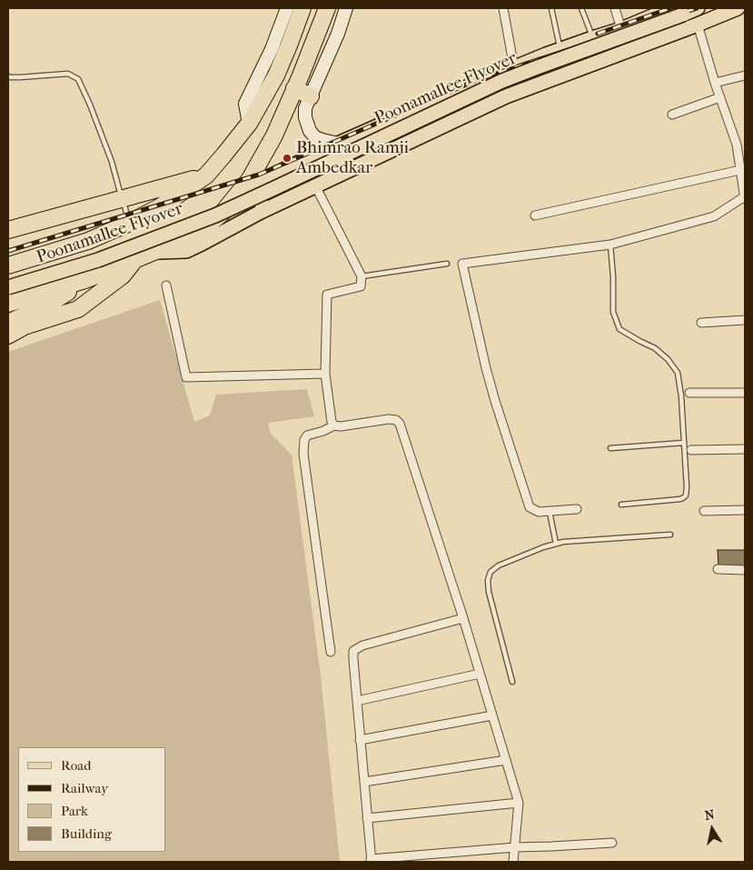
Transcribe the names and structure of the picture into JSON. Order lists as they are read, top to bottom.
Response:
{
  "streets": {
    "main road": ["Poonamallee Flyover"]
  },
  "places": ["Bhimrao Ramji Ambedkar"],
  "legend": [
    "Road",
    "Railway",
    "Park",
    "Building"
  ],
  "north": "top"
}
